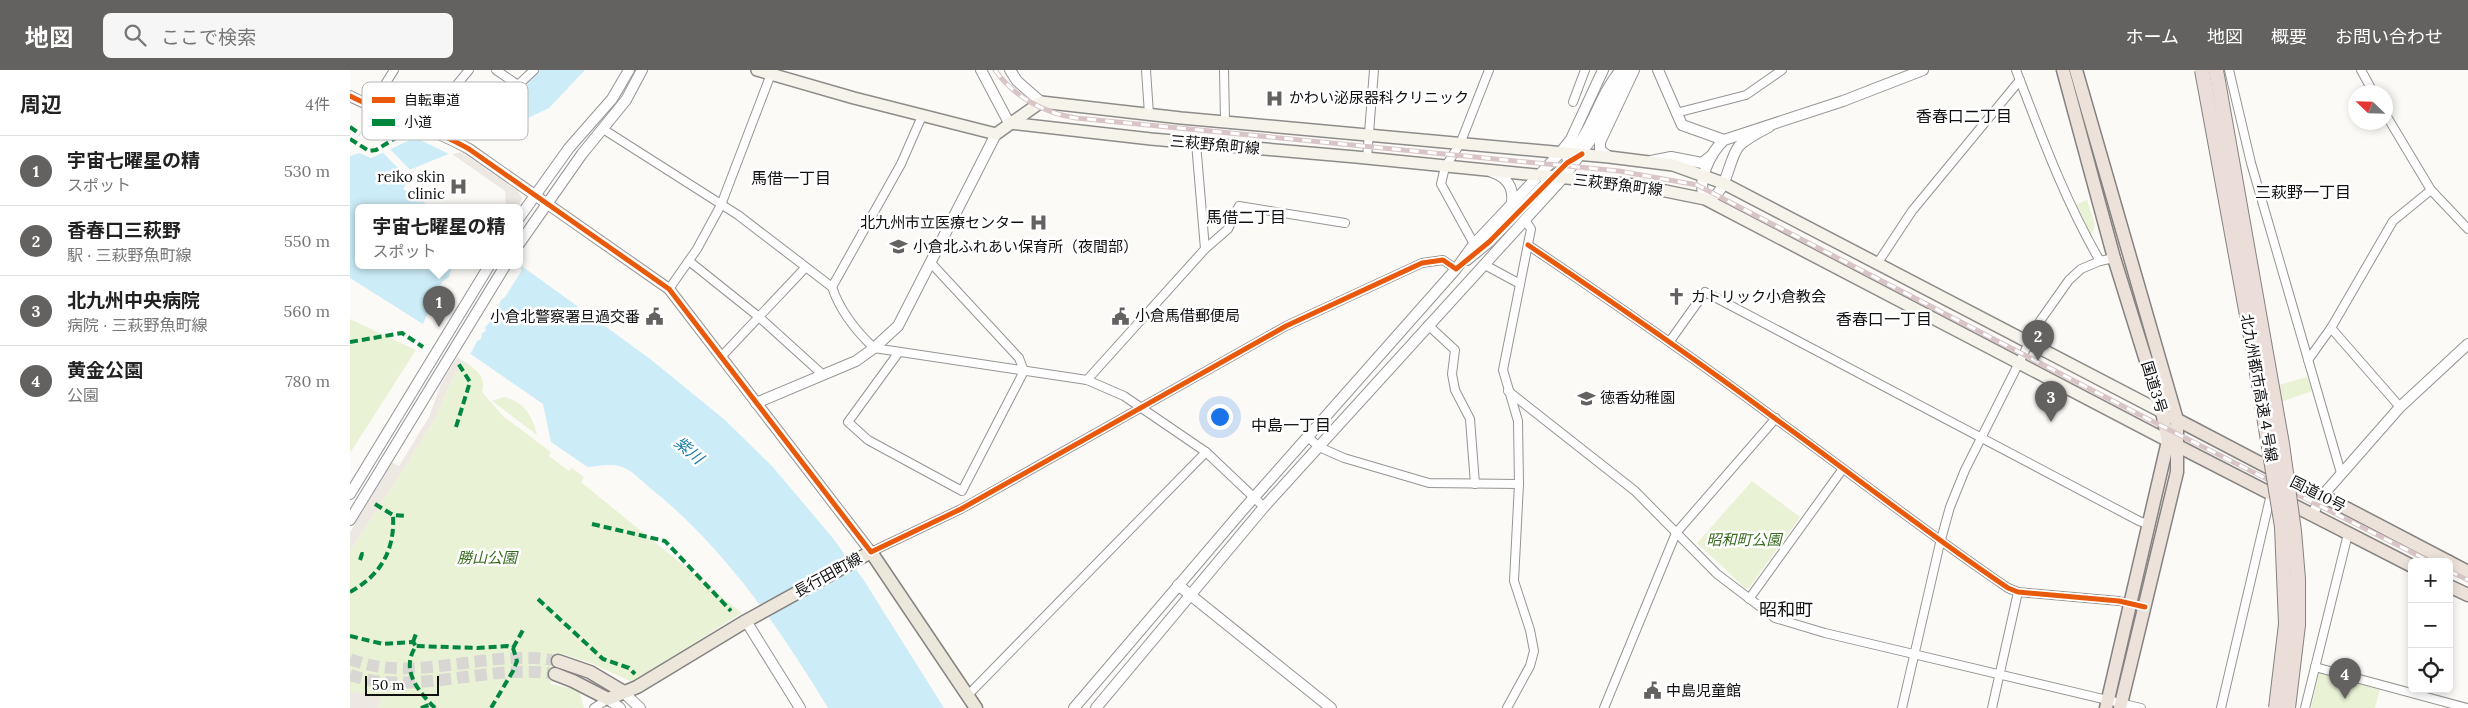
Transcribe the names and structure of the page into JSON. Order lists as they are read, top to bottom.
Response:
{
  "streets": {
    "highway": ["国道3号", "北九州都市高速４号線", "国道10号"],
    "main road": ["三萩野魚町線", "長行田町線"]
  },
  "crossings": [
    ["三萩野魚町線", "国道3号"],
    ["三萩野魚町線", "国道10号"],
    ["国道3号", "国道10号"]
  ],
  "districts": [
    "香春口二丁目",
    "馬借一丁目",
    "三萩野一丁目",
    "馬借二丁目",
    "香春口一丁目",
    "中島一丁目",
    "昭和町"
  ],
  "water": ["紫川"],
  "parks": ["昭和町公園", "勝山公園"],
  "places": {
    "hospital": ["かわい泌尿器科クリニック", "reiko skin clinic", "北九州市立医療センター"],
    "school or university": ["小倉北ふれあい保育所（夜間部）", "徳香幼稚園"],
    "church": ["カトリック小倉教会"],
    "public building": ["小倉馬借郵便局", "小倉北警察署旦過交番", "中島児童館"]
  },
  "legend": ["自転車道", "小道"],
  "scale_bar": "50 m",
  "north": "top left",
  "page": {
    "header": "地図",
    "search": "ここで検索",
    "nav": [
      "ホーム",
      "地図",
      "概要",
      "お問い合わせ"
    ],
    "heading": ["周辺", "4件"],
    "list": [
      {
        "mark": "1",
        "name": "宇宙七曜星の精",
        "note": "スポット",
        "value": "530 m"
      },
      {
        "mark": "2",
        "name": "香春口三萩野",
        "note": "駅 · 三萩野魚町線",
        "value": "550 m"
      },
      {
        "mark": "3",
        "name": "北九州中央病院",
        "note": "病院 · 三萩野魚町線",
        "value": "560 m"
      },
      {
        "mark": "4",
        "name": "黄金公園",
        "note": "公園",
        "value": "780 m"
      }
    ],
    "popup": ["宇宙七曜星の精", "スポット"],
    "pins": [
      "1",
      "2",
      "3",
      "4"
    ],
    "map_buttons": ["+", "−"],
    "scale": "50 m"
  }
}
